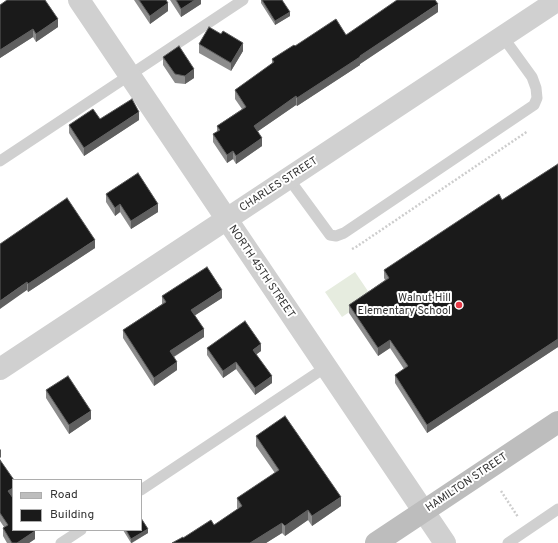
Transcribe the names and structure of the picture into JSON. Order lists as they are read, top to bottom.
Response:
{
  "streets": {
    "main road": ["HAMILTON STREET"],
    "street": ["CHARLES STREET", "NORTH 45TH STREET"]
  },
  "crossings": [
    ["CHARLES STREET", "NORTH 45TH STREET"],
    ["NORTH 45TH STREET", "HAMILTON STREET"]
  ],
  "places": ["Walnut Hill Elementary School"],
  "legend": ["Road", "Building"]
}
